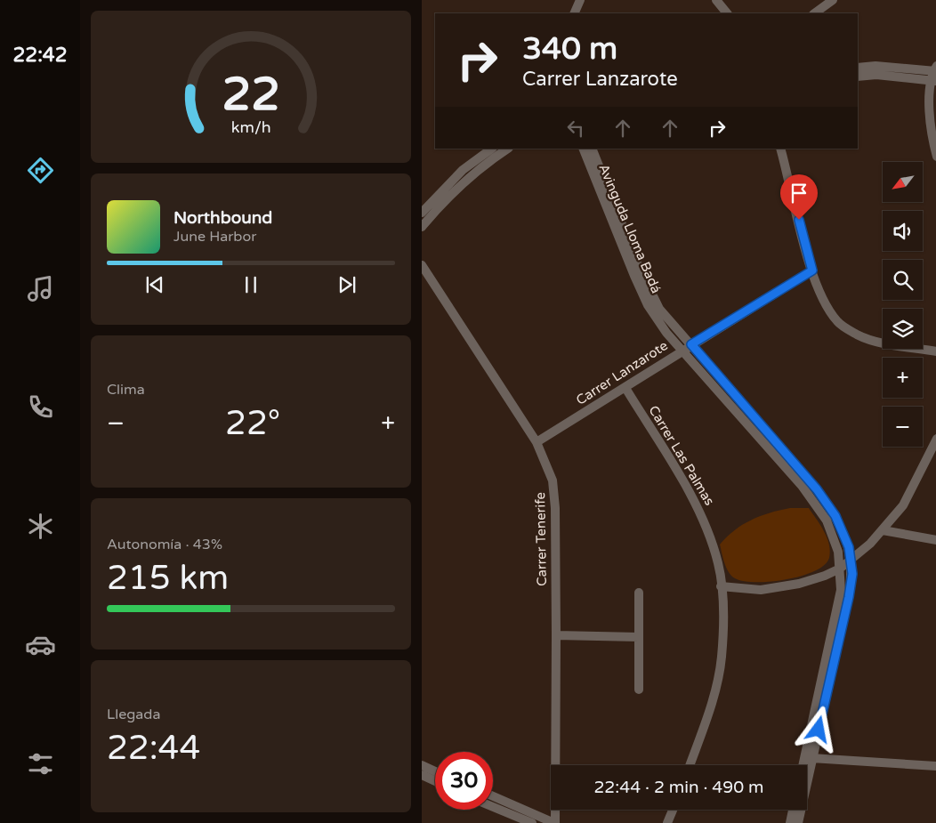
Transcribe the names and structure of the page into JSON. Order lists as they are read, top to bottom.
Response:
{
  "streets": {
    "street": [
      "Avinguda Lloma Badá",
      "Carrer Lanzarote",
      "Carrer Las Palmas",
      "Carrer Tenerife"
    ]
  },
  "crossings": [
    ["Avinguda Lloma Badá", "Carrer Lanzarote"],
    ["Carrer Lanzarote", "Carrer Las Palmas"],
    ["Carrer Lanzarote", "Carrer Tenerife"]
  ],
  "north": "bottom left",
  "page": {
    "tabs": "22:42",
    "turn": ["340 m", "Carrer Lanzarote"],
    "map_buttons": ["+", "−"],
    "song": ["Northbound", "June Harbor"],
    "tile": [
      "Clima",
      ["Autonomía · 43%", "215 km"],
      ["Llegada", "22:44"]
    ],
    "heat": ["−", "22°", "+"],
    "limit": "30",
    "trip": "22:44 · 2 min · 490 m",
    "gauge": ["22", "km/h"]
  }
}
